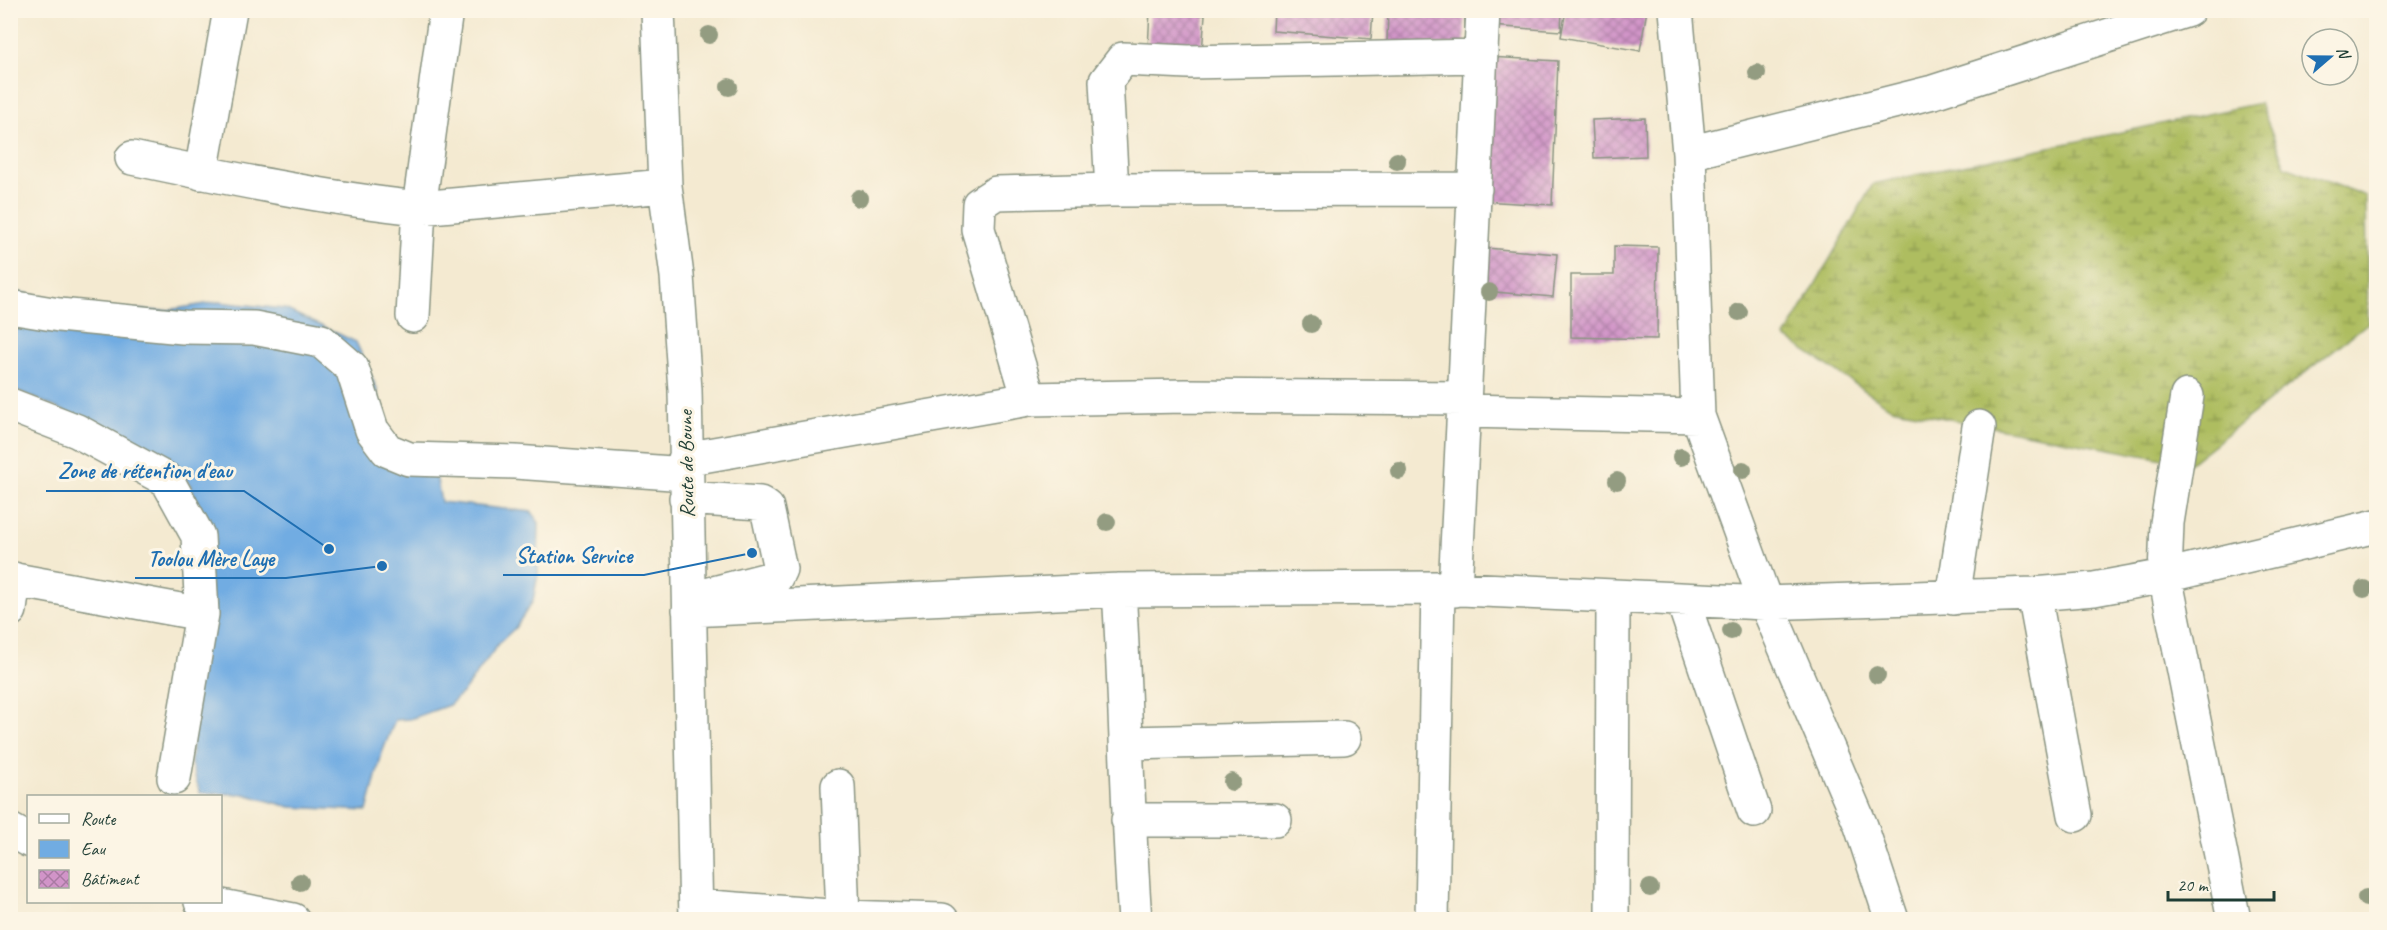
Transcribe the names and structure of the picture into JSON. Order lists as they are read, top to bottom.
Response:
{
  "streets": {
    "street": ["Route de Boune"]
  },
  "places": ["Zone de rétention d'eau", "Station Service", "Toolou Mère Laye"],
  "legend": ["Route", "Eau", "Bâtiment"],
  "scale_bar": "20 m",
  "north": "right"
}
